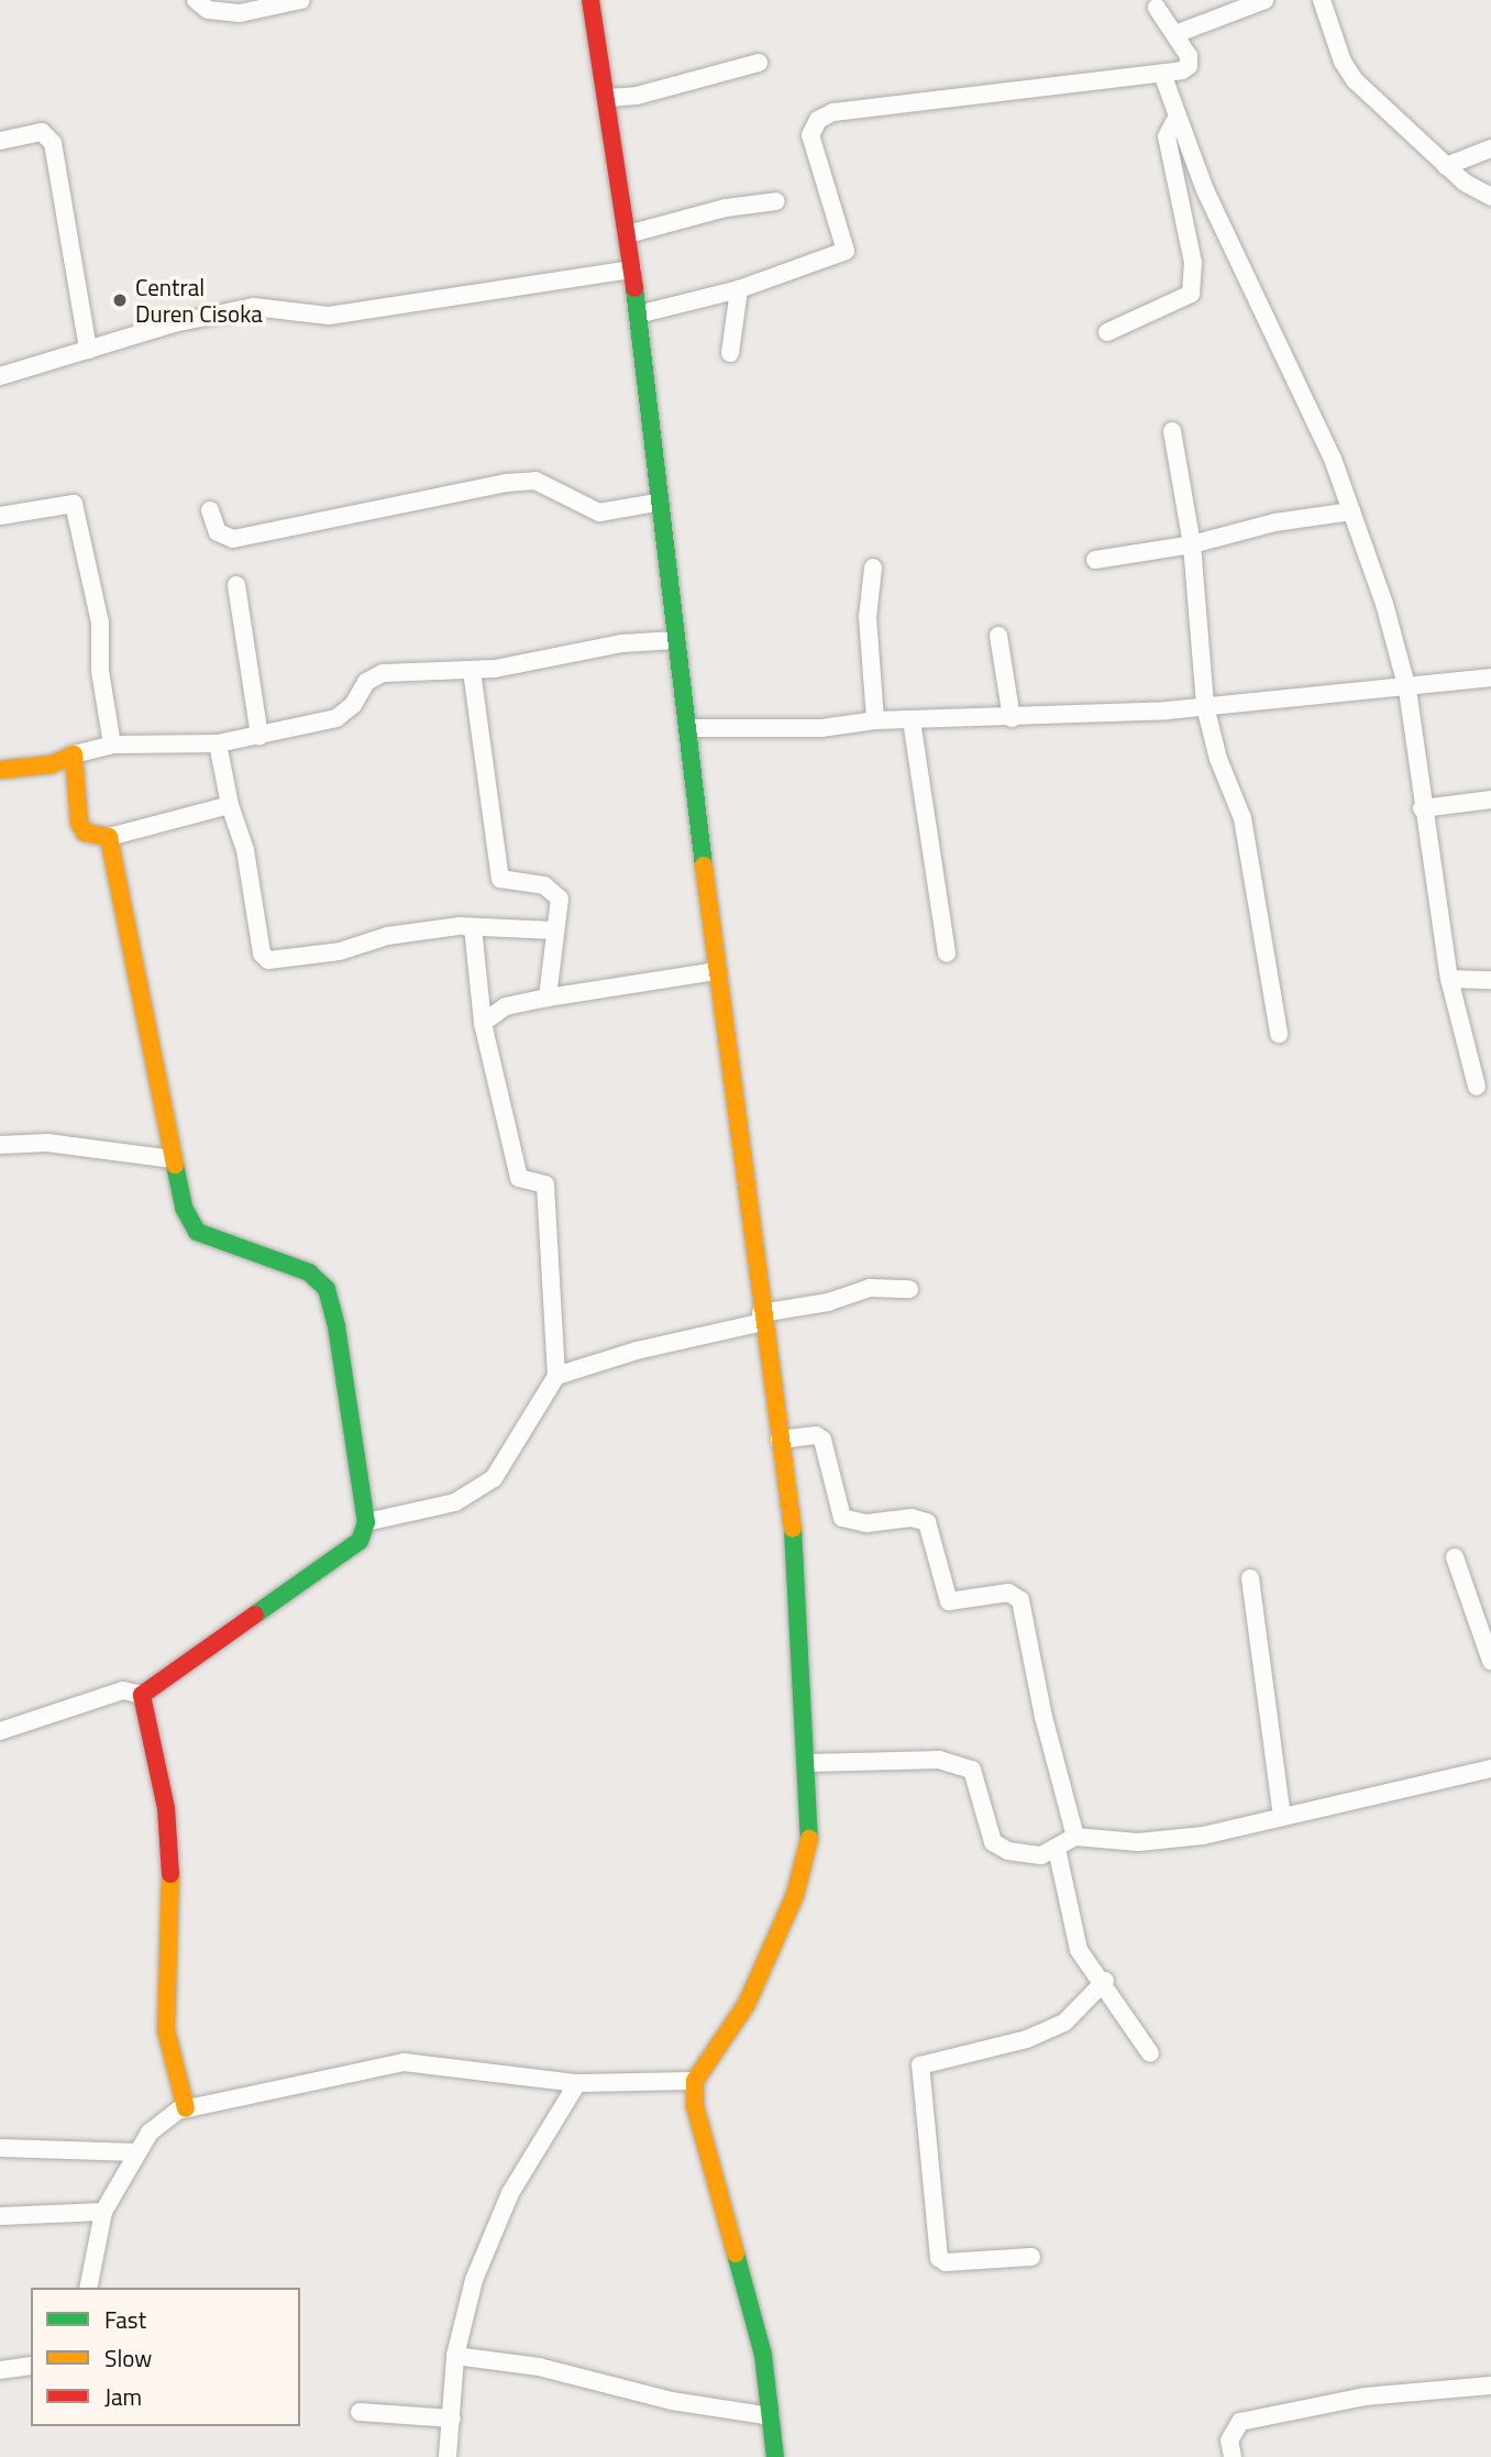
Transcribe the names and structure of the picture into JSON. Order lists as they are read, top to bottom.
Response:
{
  "places": ["Central Duren Cisoka"],
  "legend": ["Fast", "Slow", "Jam"]
}
